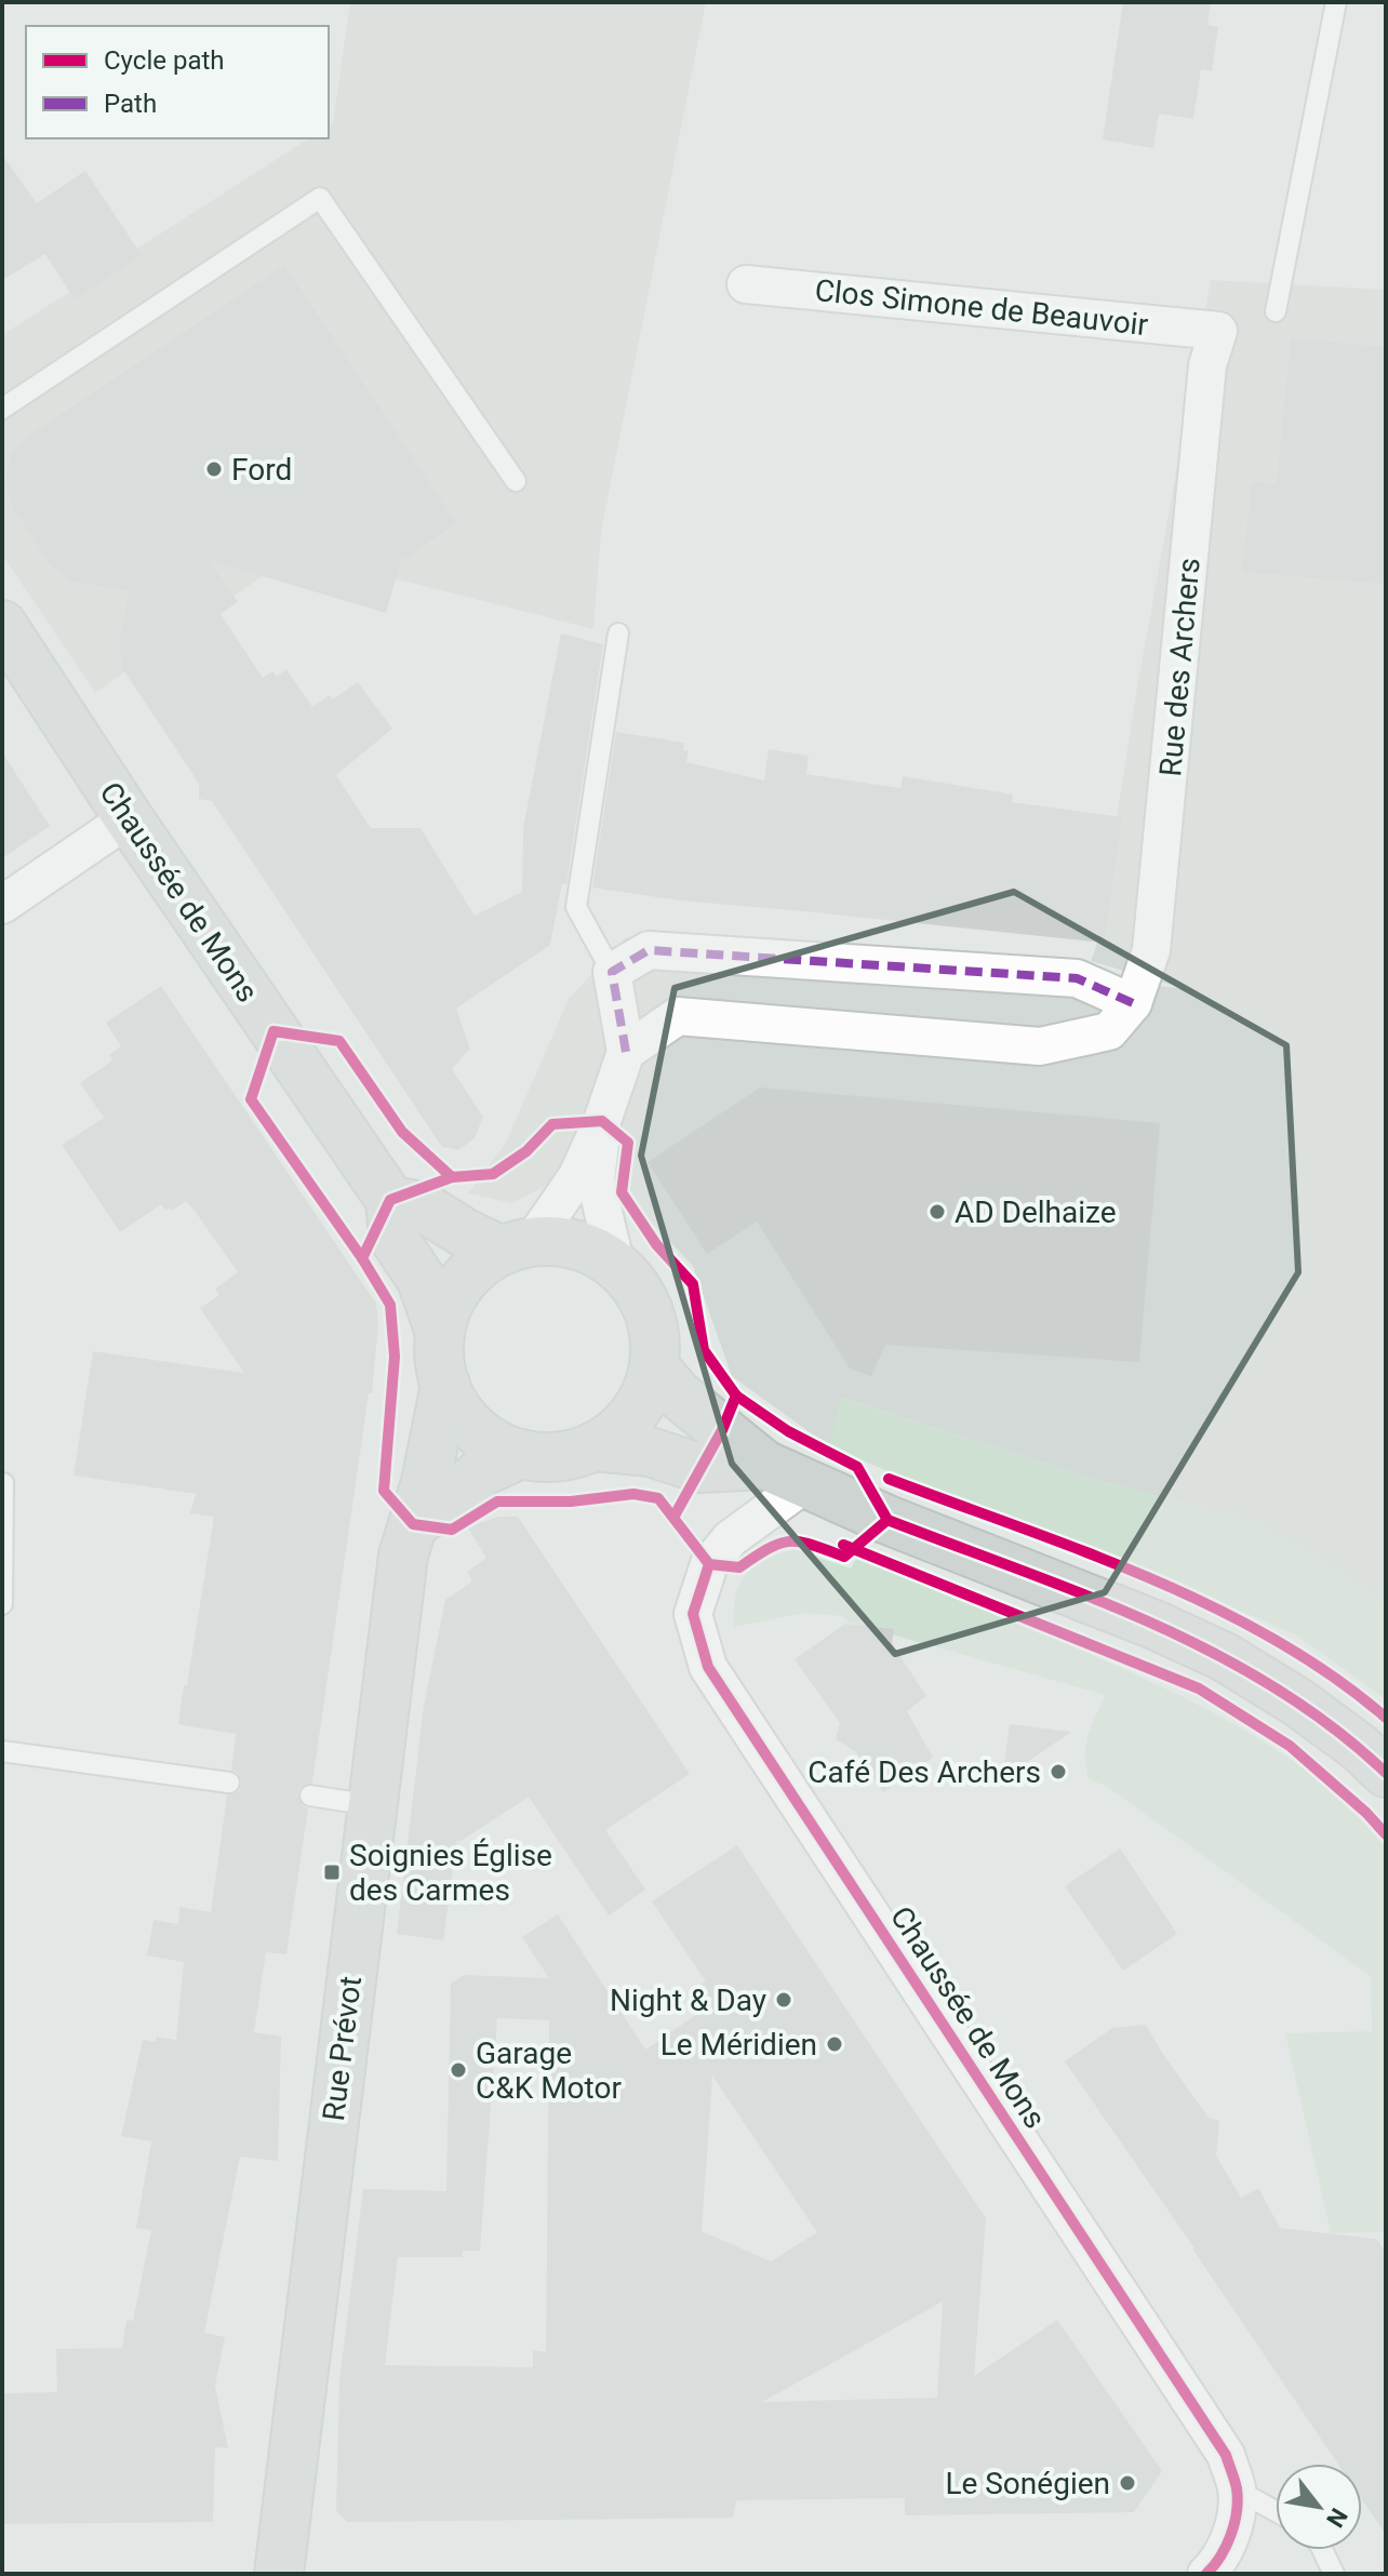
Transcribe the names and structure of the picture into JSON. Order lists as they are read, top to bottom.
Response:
{
  "streets": {
    "main road": ["Chaussée de Mons", "Rue Prévot"],
    "street": ["Clos Simone de Beauvoir", "Rue des Archers"]
  },
  "crossings": [
    ["Clos Simone de Beauvoir", "Rue des Archers"],
    ["Chaussée de Mons", "Rue Prévot"]
  ],
  "places": {
    "other": [
      "Ford",
      "AD Delhaize",
      "Café Des Archers",
      "Night & Day",
      "Le Méridien",
      "Garage C&K Motor",
      "Le Sonégien"
    ],
    "transit": ["Soignies Église des Carmes"]
  },
  "legend": ["Cycle path", "Path"],
  "north": "bottom right"
}
